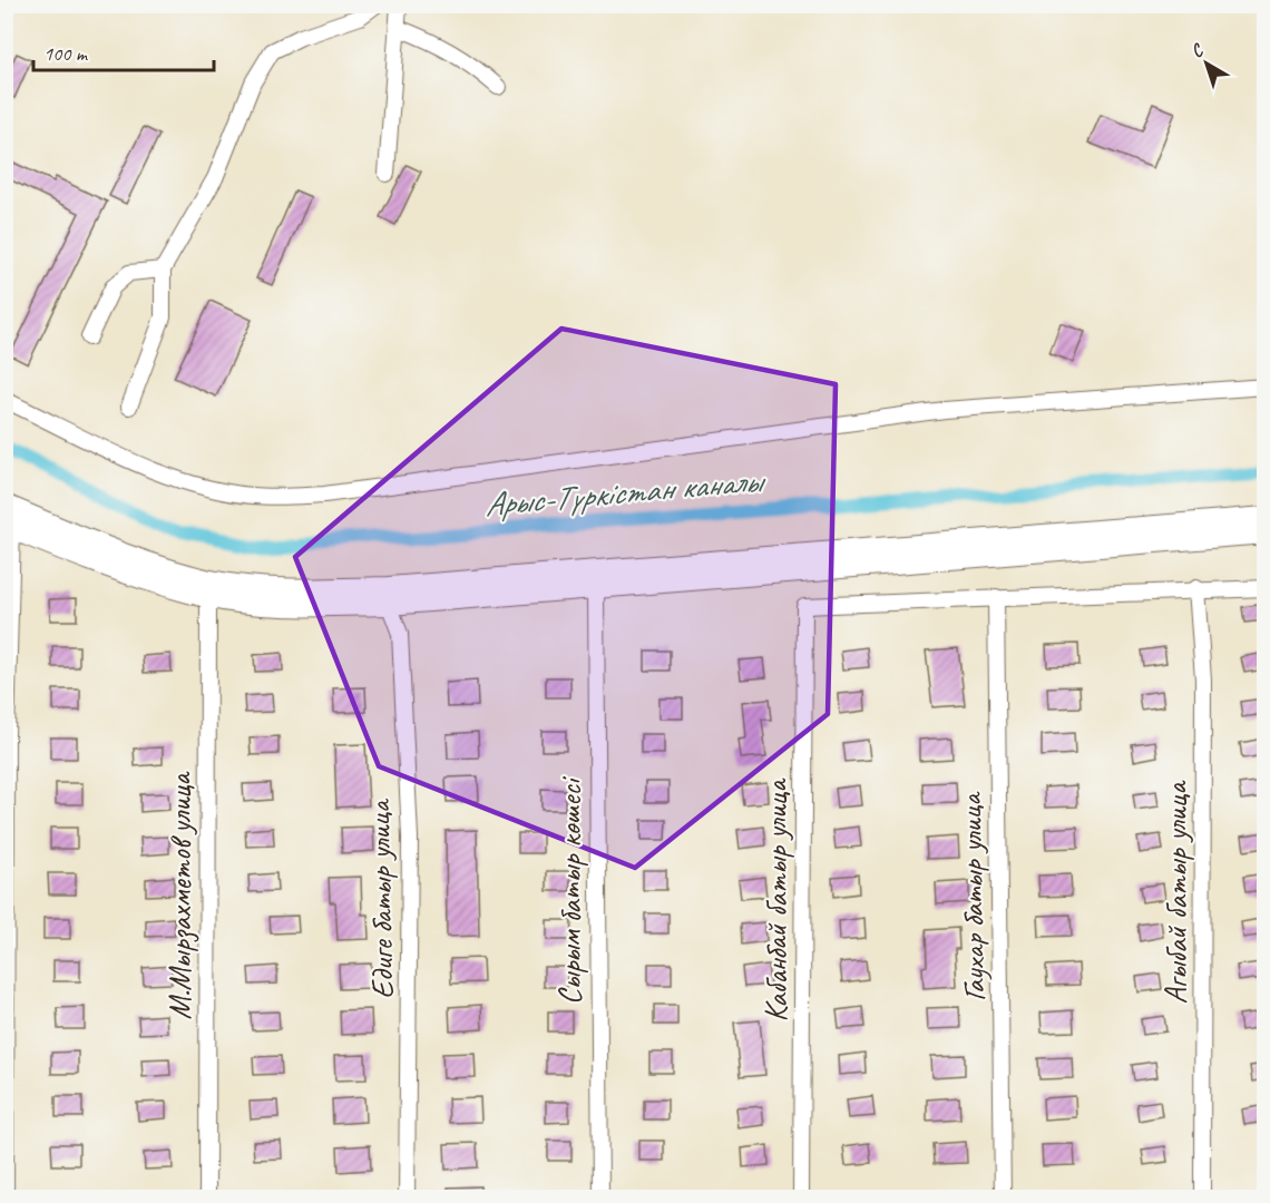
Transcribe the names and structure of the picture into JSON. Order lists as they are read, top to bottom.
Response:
{
  "streets": {
    "street": [
      "Сырым батыр көшесі",
      "Агыбай батыр улица",
      "М.Мырзахметов улица",
      "Гаухар батыр улица",
      "Едиге батыр улица",
      "Кабанбай батыр улица"
    ]
  },
  "crossings": [
    ["Гаухар батыр улица", "Кабанбай батыр улица"]
  ],
  "water": ["Арыс-Түркістан каналы"],
  "scale_bar": "100 m",
  "north": "top left"
}
